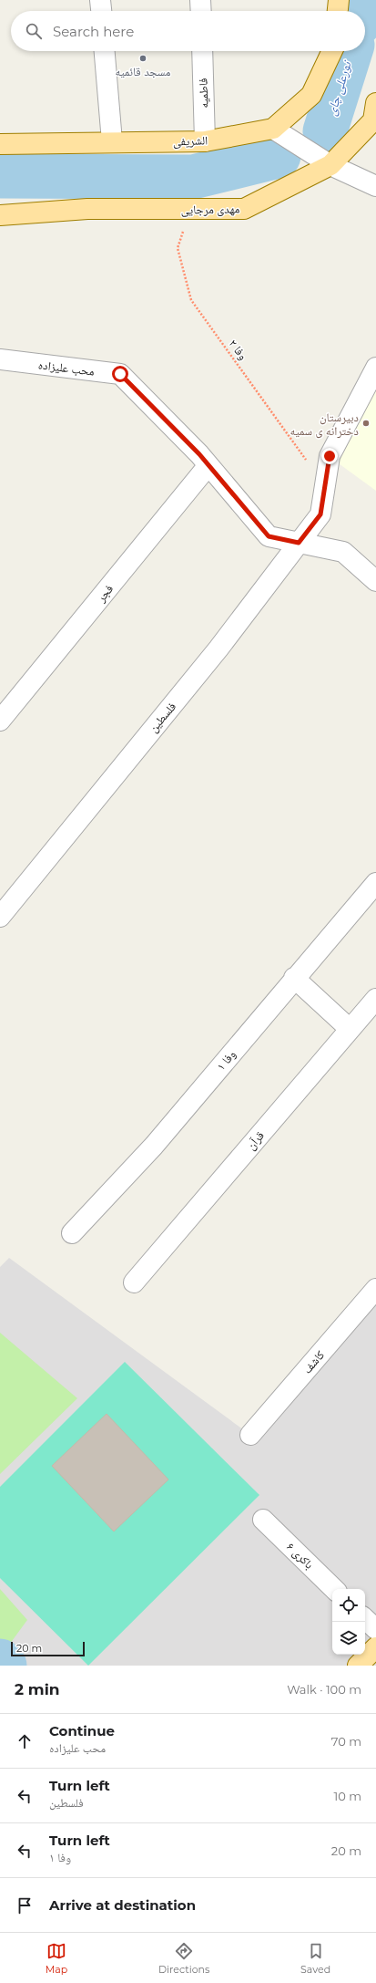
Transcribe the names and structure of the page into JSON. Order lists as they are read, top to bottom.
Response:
{
  "streets": {
    "main road": ["الشریفی", "مهدی مرجایی"],
    "street": [
      "فاطمیه",
      "محب علیزاده",
      "فجر",
      "فلسطین",
      "وفا ۱",
      "قرآن",
      "کاشف",
      "باکری ۶"
    ],
    "path": ["وفا ۲"]
  },
  "crossings": [
    ["فاطمیه", "الشریفی"],
    ["مهدی مرجایی", "وفا ۲"],
    ["وفا ۲", "فلسطین"],
    ["محب علیزاده", "فجر"],
    ["محب علیزاده", "فلسطین"]
  ],
  "water": ["نورعلی چای"],
  "places": ["مسجد قائمیه", "دبیرستان دخترانه ی سمیه"],
  "scale_bar": "20 m",
  "page": {
    "search": "Search here",
    "scale": "20 m",
    "heading": ["2 min", "Walk · 100 m"],
    "list": [
      ["Continue", "محب علیزاده", "70 m"],
      ["Turn left", "فلسطین", "10 m"],
      ["Turn left", "وفا ۱", "20 m"],
      "Arrive at destination"
    ],
    "nav": ["Map", "Directions", "Saved"]
  }
}
